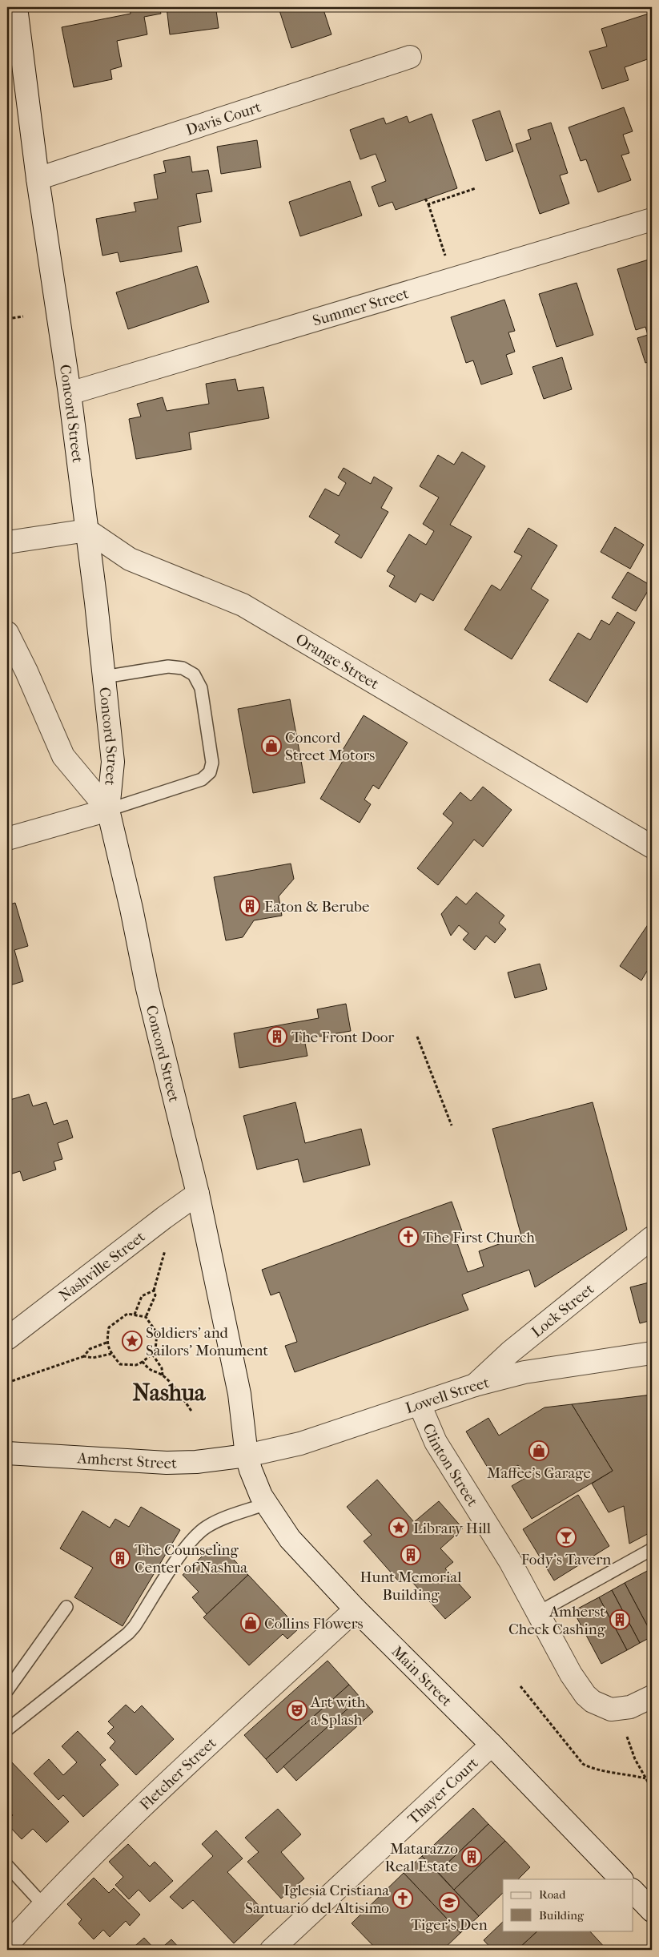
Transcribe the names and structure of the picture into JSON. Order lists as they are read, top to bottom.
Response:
{
  "streets": {
    "street": [
      "Davis Court",
      "Summer Street",
      "Concord Street",
      "Orange Street",
      "Nashville Street",
      "Lock Street",
      "Lowell Street",
      "Amherst Street",
      "Clinton Street",
      "Main Street",
      "Fletcher Street",
      "Thayer Court"
    ]
  },
  "crossings": [
    ["Davis Court", "Concord Street"],
    ["Summer Street", "Concord Street"],
    ["Concord Street", "Orange Street"],
    ["Concord Street", "Nashville Street"],
    ["Concord Street", "Lowell Street"],
    ["Concord Street", "Amherst Street"],
    ["Concord Street", "Main Street"],
    ["Lock Street", "Lowell Street"],
    ["Lowell Street", "Amherst Street"],
    ["Lowell Street", "Clinton Street"],
    ["Lowell Street", "Main Street"],
    ["Amherst Street", "Main Street"],
    ["Main Street", "Fletcher Street"],
    ["Main Street", "Thayer Court"]
  ],
  "districts": ["Nashua"],
  "places": {
    "shop": ["Concord Street Motors", "Maffee's Garage", "Collins Flowers"],
    "building": [
      "Eaton & Berube",
      "The Front Door",
      "Hunt Memorial Building",
      "The Counseling Center of Nashua",
      "Amherst Check Cashing",
      "Matarazzo Real Estate"
    ],
    "church": ["The First Church", "Iglesia Cristiana Santuario del Altisimo"],
    "place": ["Soldiers' and Sailors' Monument", "Library Hill"],
    "bar": ["Fody's Tavern"],
    "theatre": ["Art with a Splash"],
    "school or university": ["Tiger's Den"]
  },
  "legend": ["Road", "Building"]
}
